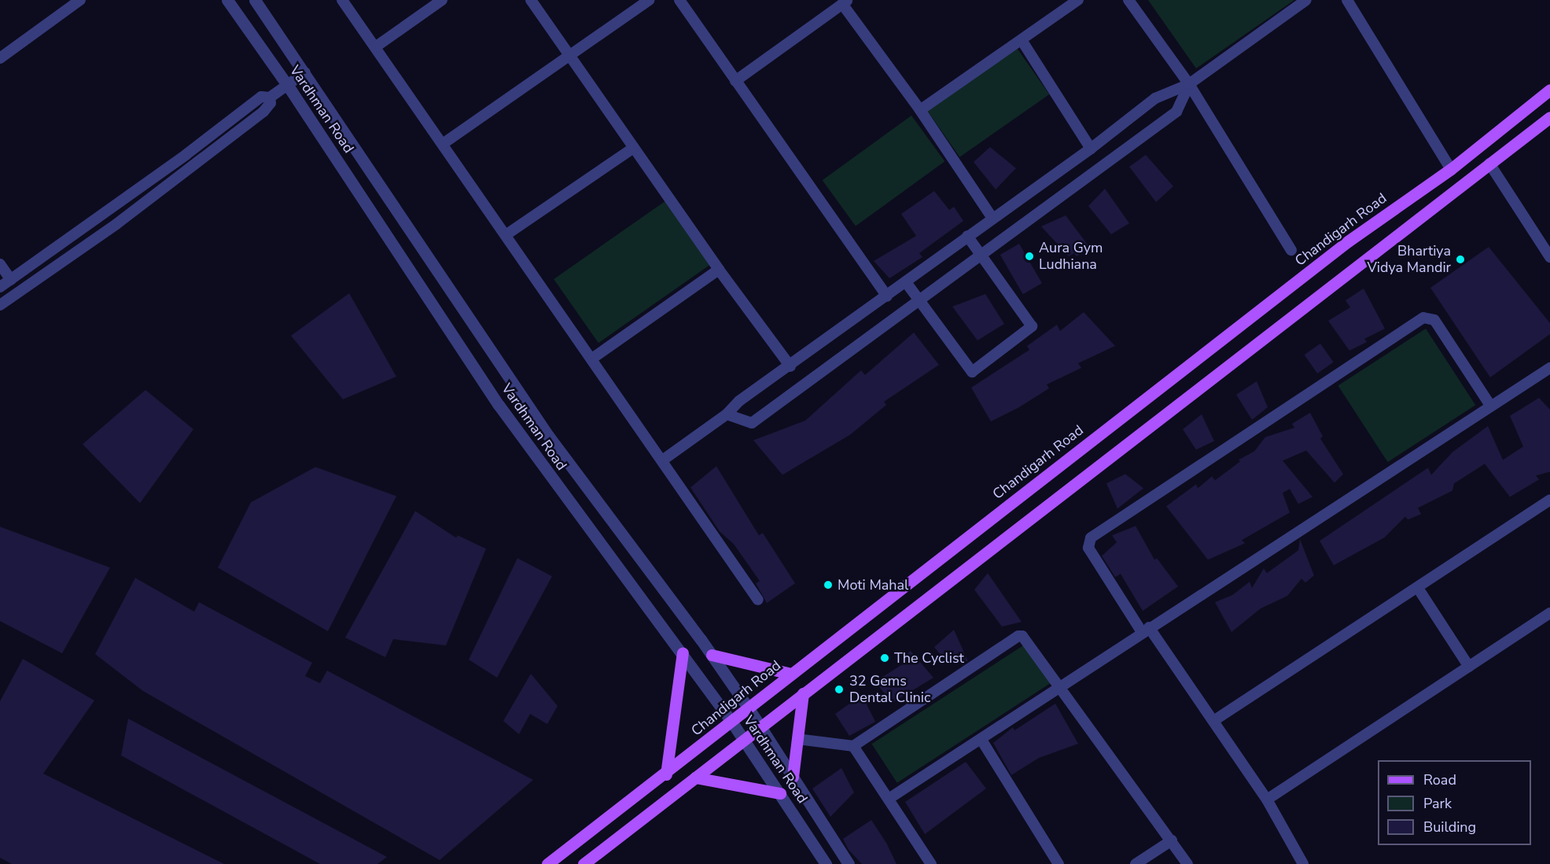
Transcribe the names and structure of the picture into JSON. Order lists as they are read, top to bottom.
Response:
{
  "streets": {
    "main road": ["Chandigarh Road"],
    "street": ["Vardhman Road"]
  },
  "crossings": [
    ["Vardhman Road", "Chandigarh Road"]
  ],
  "places": [
    "Aura Gym Ludhiana",
    "Bhartiya Vidya Mandir",
    "Moti Mahal",
    "The Cyclist",
    "32 Gems Dental Clinic"
  ],
  "legend": ["Road", "Park", "Building"]
}
